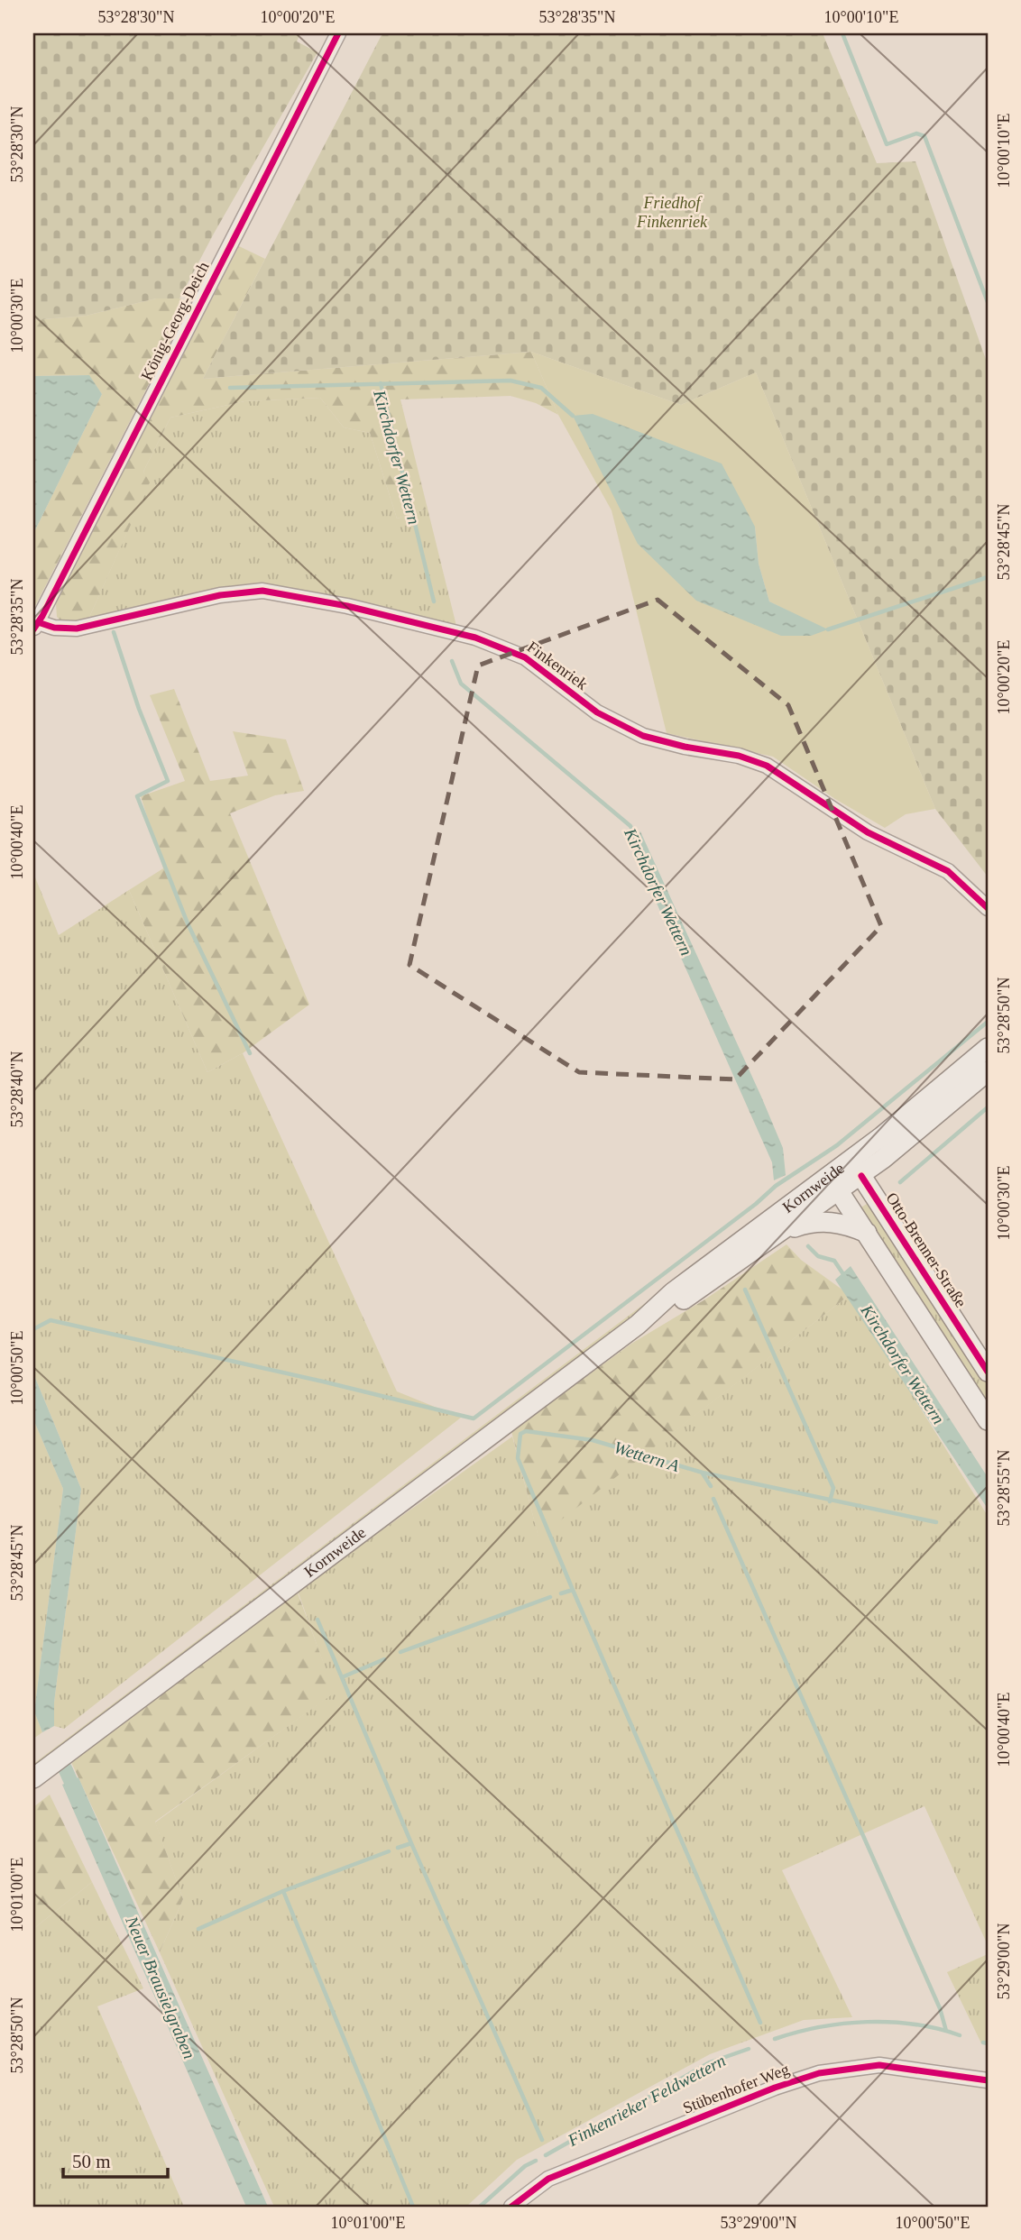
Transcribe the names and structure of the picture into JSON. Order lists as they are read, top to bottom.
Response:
{
  "streets": {
    "main road": ["Kornweide", "Otto-Brenner-Straße"],
    "street": ["König-Georg-Deich", "Finkenriek", "Stübenhofer Weg"]
  },
  "crossings": [
    ["König-Georg-Deich", "Finkenriek"],
    ["Kornweide", "Otto-Brenner-Straße"]
  ],
  "water": [
    "Kirchdorfer Wettern",
    "Wettern A",
    "Neuer Brausielgraben",
    "Finkenrieker Feldwettern"
  ],
  "parks": ["Friedhof Finkenriek"],
  "scale_bar": "50 m",
  "coordinates": [
    "53°28'30\"N",
    "10°00'20\"E",
    "53°28'35\"N",
    "10°00'10\"E",
    "10°00'30\"E",
    "53°28'45\"N",
    "10°00'40\"E",
    "53°28'50\"N",
    "53°28'40\"N",
    "10°00'50\"E",
    "53°28'55\"N",
    "10°01'00\"E",
    "53°29'00\"N"
  ]
}
